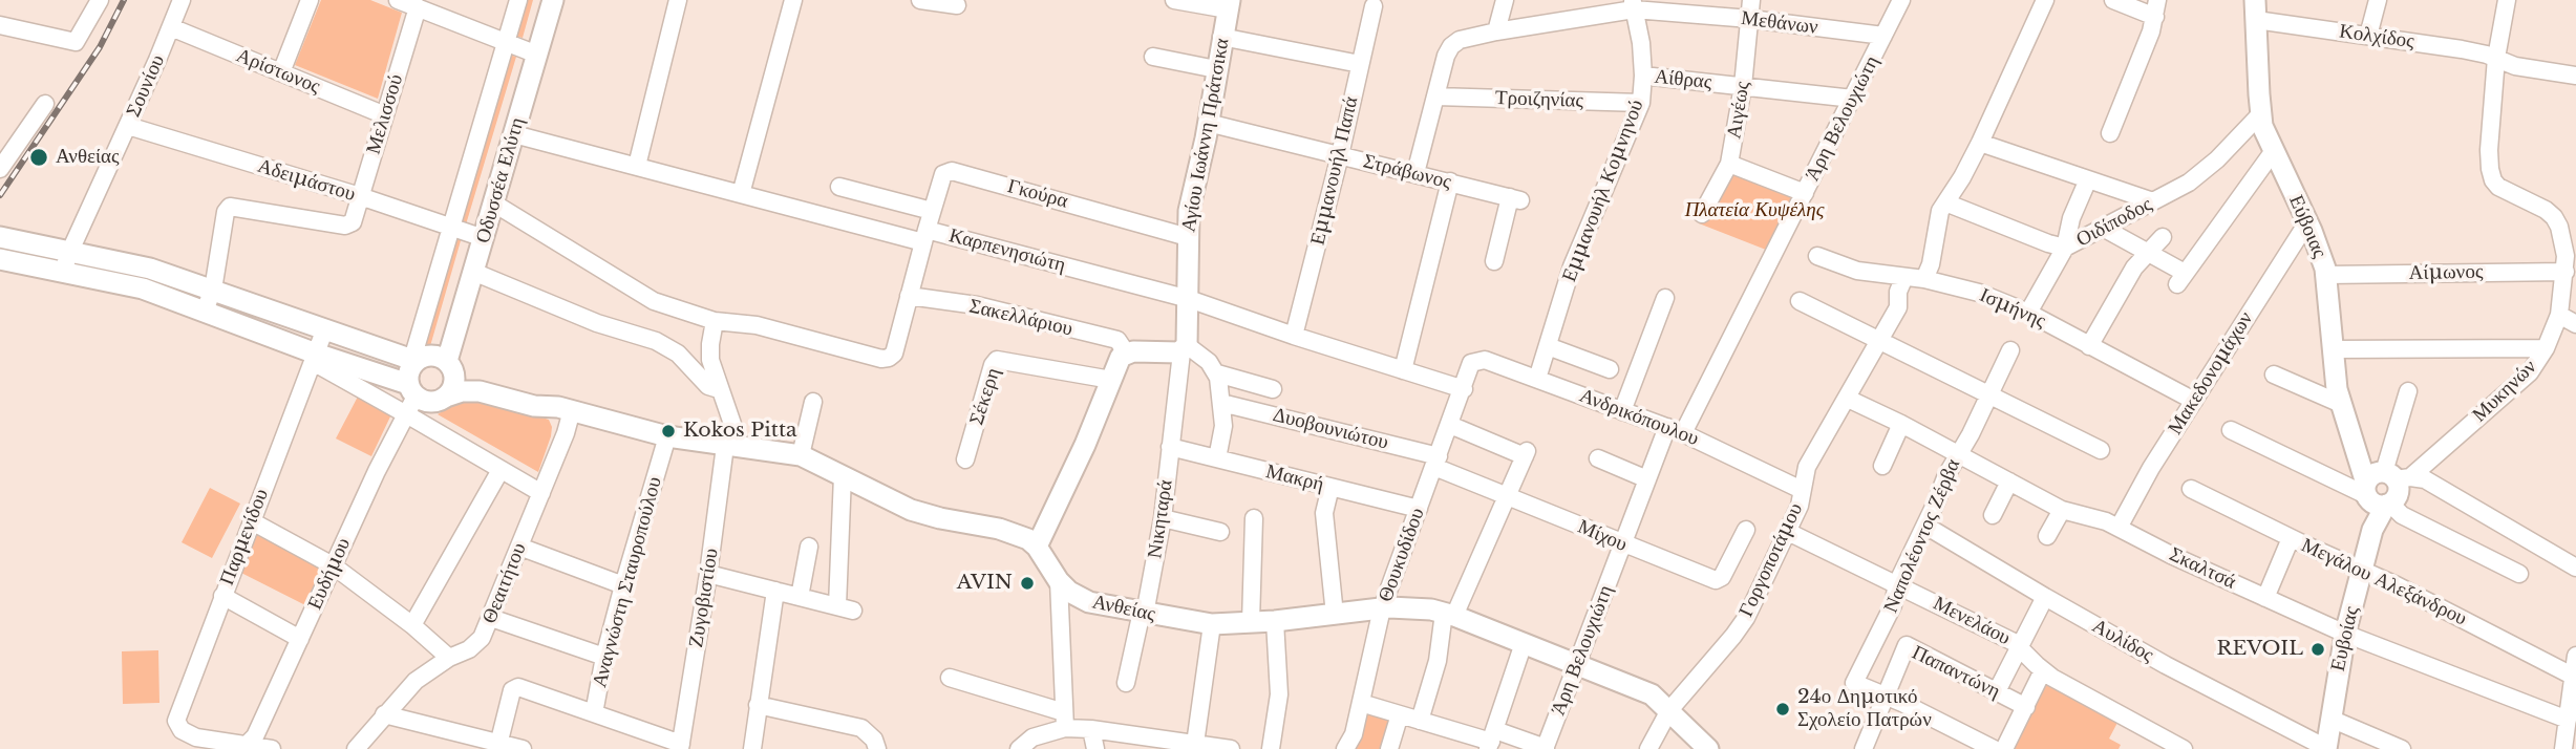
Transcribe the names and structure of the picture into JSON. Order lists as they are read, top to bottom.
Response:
{
  "streets": {
    "main road": [
      "Αγίου Ιωάννη Πράτσικα",
      "Οδυσσέα Ελύτη",
      "Εύβοιας",
      "Ανθείας",
      "Ευβοίας"
    ],
    "street": [
      "Μεθάνων",
      "Κολχίδος",
      "Αρίστωνος",
      "Αίθρας",
      "Σουνίου",
      "Τροιζηνίας",
      "Αιγέως",
      "Μελισσού",
      "Άρη Βελουχιώτη",
      "Εμμανουήλ Παπά",
      "Στράβωνος",
      "Αδειμάστου",
      "Εμμανουήλ Κομνηνού",
      "Γκούρα",
      "Οιδίποδος",
      "Καρπενησιώτη",
      "Αίμωνος",
      "Ισμήνης",
      "Σακελλάριου",
      "Μακεδονομάχων",
      "Μυκηνών",
      "Σέκερη",
      "Ανδρικόπουλου",
      "Δυοβουνιώτου",
      "Μακρή",
      "Νικηταρά",
      "Μίχου",
      "Ναπολέοντος Ζέρβα",
      "Παρμενίδου",
      "Θουκυδίδου",
      "Γοργοποτάμου",
      "Σκαλτσά",
      "Ευδήμου",
      "Αναγνώστη Σταυροπούλου",
      "Μεγάλου Αλεξάνδρου",
      "Θεαιτήτου",
      "Ζυγοβιστίου",
      "Μενελάου",
      "Αυλίδος",
      "Παπαντώνη"
    ]
  },
  "crossings": [
    ["Μεθάνων", "Τροιζηνίας"],
    ["Μεθάνων", "Αιγέως"],
    ["Μεθάνων", "Άρη Βελουχιώτη"],
    ["Μεθάνων", "Εμμανουήλ Κομνηνού"],
    ["Κολχίδος", "Εύβοιας"],
    ["Κολχίδος", "Μυκηνών"],
    ["Αρίστωνος", "Σουνίου"],
    ["Αρίστωνος", "Μελισσού"],
    ["Αίθρας", "Αιγέως"],
    ["Αίθρας", "Άρη Βελουχιώτη"],
    ["Αίθρας", "Εμμανουήλ Κομνηνού"],
    ["Σουνίου", "Αδειμάστου"],
    ["Τροιζηνίας", "Εμμανουήλ Κομνηνού"],
    ["Μελισσού", "Αδειμάστου"],
    ["Άρη Βελουχιώτη", "Ανδρικόπουλου"],
    ["Άρη Βελουχιώτη", "Μίχου"],
    ["Άρη Βελουχιώτη", "Ανθείας"],
    ["Αγίου Ιωάννη Πράτσικα", "Στράβωνος"],
    ["Αγίου Ιωάννη Πράτσικα", "Γκούρα"],
    ["Αγίου Ιωάννη Πράτσικα", "Καρπενησιώτη"],
    ["Αγίου Ιωάννη Πράτσικα", "Νικηταρά"],
    ["Εμμανουήλ Παπά", "Στράβωνος"],
    ["Εμμανουήλ Παπά", "Καρπενησιώτη"],
    ["Αδειμάστου", "Οδυσσέα Ελύτη"],
    ["Οδυσσέα Ελύτη", "Καρπενησιώτη"],
    ["Οδυσσέα Ελύτη", "Ευδήμου"],
    ["Εμμανουήλ Κομνηνού", "Ανδρικόπουλου"],
    ["Γκούρα", "Καρπενησιώτη"],
    ["Γκούρα", "Σακελλάριου"],
    ["Οιδίποδος", "Εύβοιας"],
    ["Εύβοιας", "Αίμωνος"],
    ["Εύβοιας", "Μακεδονομάχων"],
    ["Εύβοιας", "Μυκηνών"],
    ["Εύβοιας", "Ευβοίας"],
    ["Καρπενησιώτη", "Θουκυδίδου"],
    ["Αίμωνος", "Μυκηνών"],
    ["Ισμήνης", "Μακεδονομάχων"],
    ["Ισμήνης", "Γοργοποτάμου"],
    ["Μακεδονομάχων", "Σκαλτσά"],
    ["Μυκηνών", "Ευβοίας"],
    ["Ανδρικόπουλου", "Θουκυδίδου"],
    ["Ανδρικόπουλου", "Γοργοποτάμου"],
    ["Δυοβουνιώτου", "Μίχου"],
    ["Δυοβουνιώτου", "Θουκυδίδου"],
    ["Μακρή", "Νικηταρά"],
    ["Μακρή", "Θουκυδίδου"],
    ["Νικηταρά", "Ανθείας"],
    ["Μίχου", "Θουκυδίδου"],
    ["Ναπολέοντος Ζέρβα", "Σκαλτσά"],
    ["Ναπολέοντος Ζέρβα", "Μενελάου"],
    ["Ναπολέοντος Ζέρβα", "Αυλίδος"],
    ["Ναπολέοντος Ζέρβα", "Παπαντώνη"],
    ["Παρμενίδου", "Ευδήμου"],
    ["Θουκυδίδου", "Ανθείας"],
    ["Γοργοποτάμου", "Σκαλτσά"],
    ["Γοργοποτάμου", "Ανθείας"],
    ["Γοργοποτάμου", "Μενελάου"],
    ["Σκαλτσά", "Ευβοίας"],
    ["Μεγάλου Αλεξάνδρου", "Ευβοίας"],
    ["Ευβοίας", "Αυλίδος"]
  ],
  "parks": ["Πλατεία Κυψέλης"],
  "places": [
    "Ανθείας",
    "Kokos Pitta",
    "AVIN",
    "REVOIL",
    "24ο Δημοτικό Σχολείο Πατρών"
  ]
}
